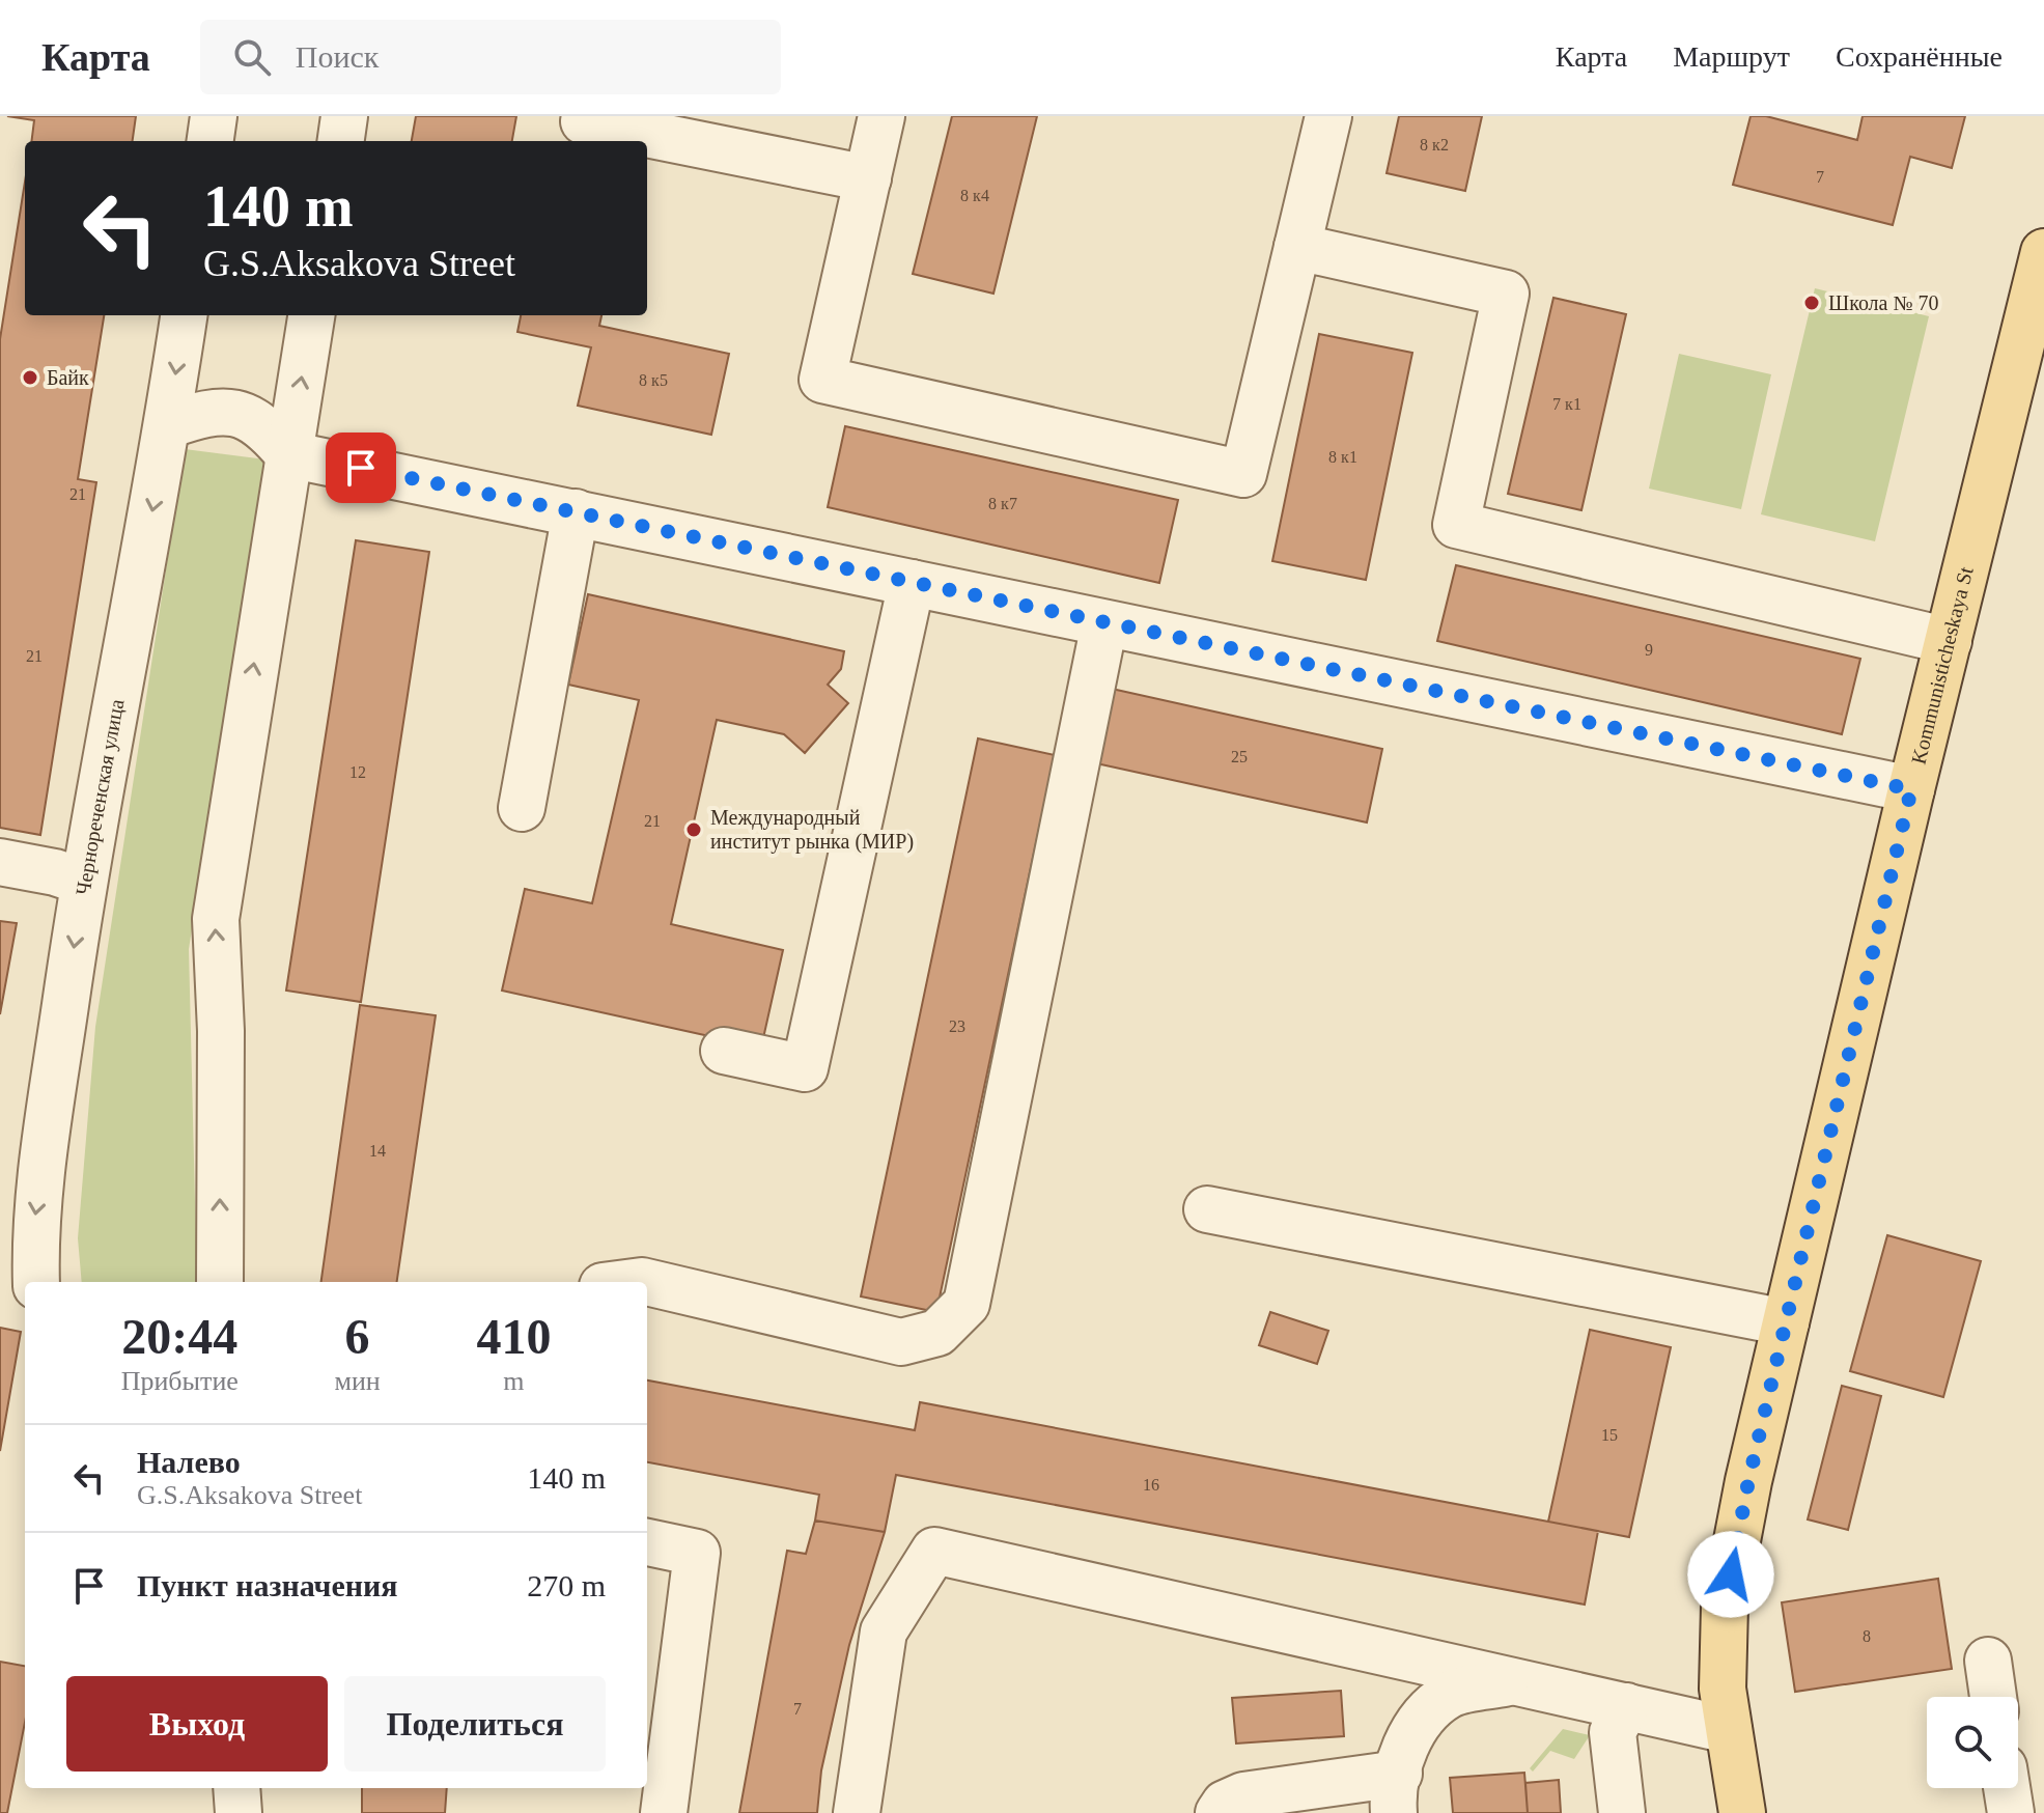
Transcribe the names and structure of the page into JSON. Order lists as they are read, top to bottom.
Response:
{
  "streets": {
    "main road": ["Kommunisticheskaya St"],
    "street": ["Чернореченская улица"]
  },
  "places": ["Школа № 70", "Байк", "Международный институт рынка (МИР)"],
  "house_numbers": [
    "8 к2",
    "7",
    "8 к4",
    "8 к5",
    "7 к1",
    "8 к1",
    "21",
    "8 к7",
    "9",
    "21",
    "25",
    "12",
    "21",
    "23",
    "14",
    "15",
    "16",
    "8",
    "7"
  ],
  "page": {
    "header": "Карта",
    "search": "Поиск",
    "nav": ["Карта", "Маршрут", "Сохранённые"],
    "turn": ["140 m", "G.S.Aksakova Street"],
    "eta": [
      "20:44",
      "Прибытие",
      "6",
      "мин",
      "410",
      "m"
    ],
    "list": [
      {
        "name": "Налево",
        "note": "G.S.Aksakova Street",
        "value": "140 m"
      },
      {
        "name": "Пункт назначения",
        "value": "270 m"
      }
    ],
    "buttons": ["Выход", "Поделиться"]
  }
}
